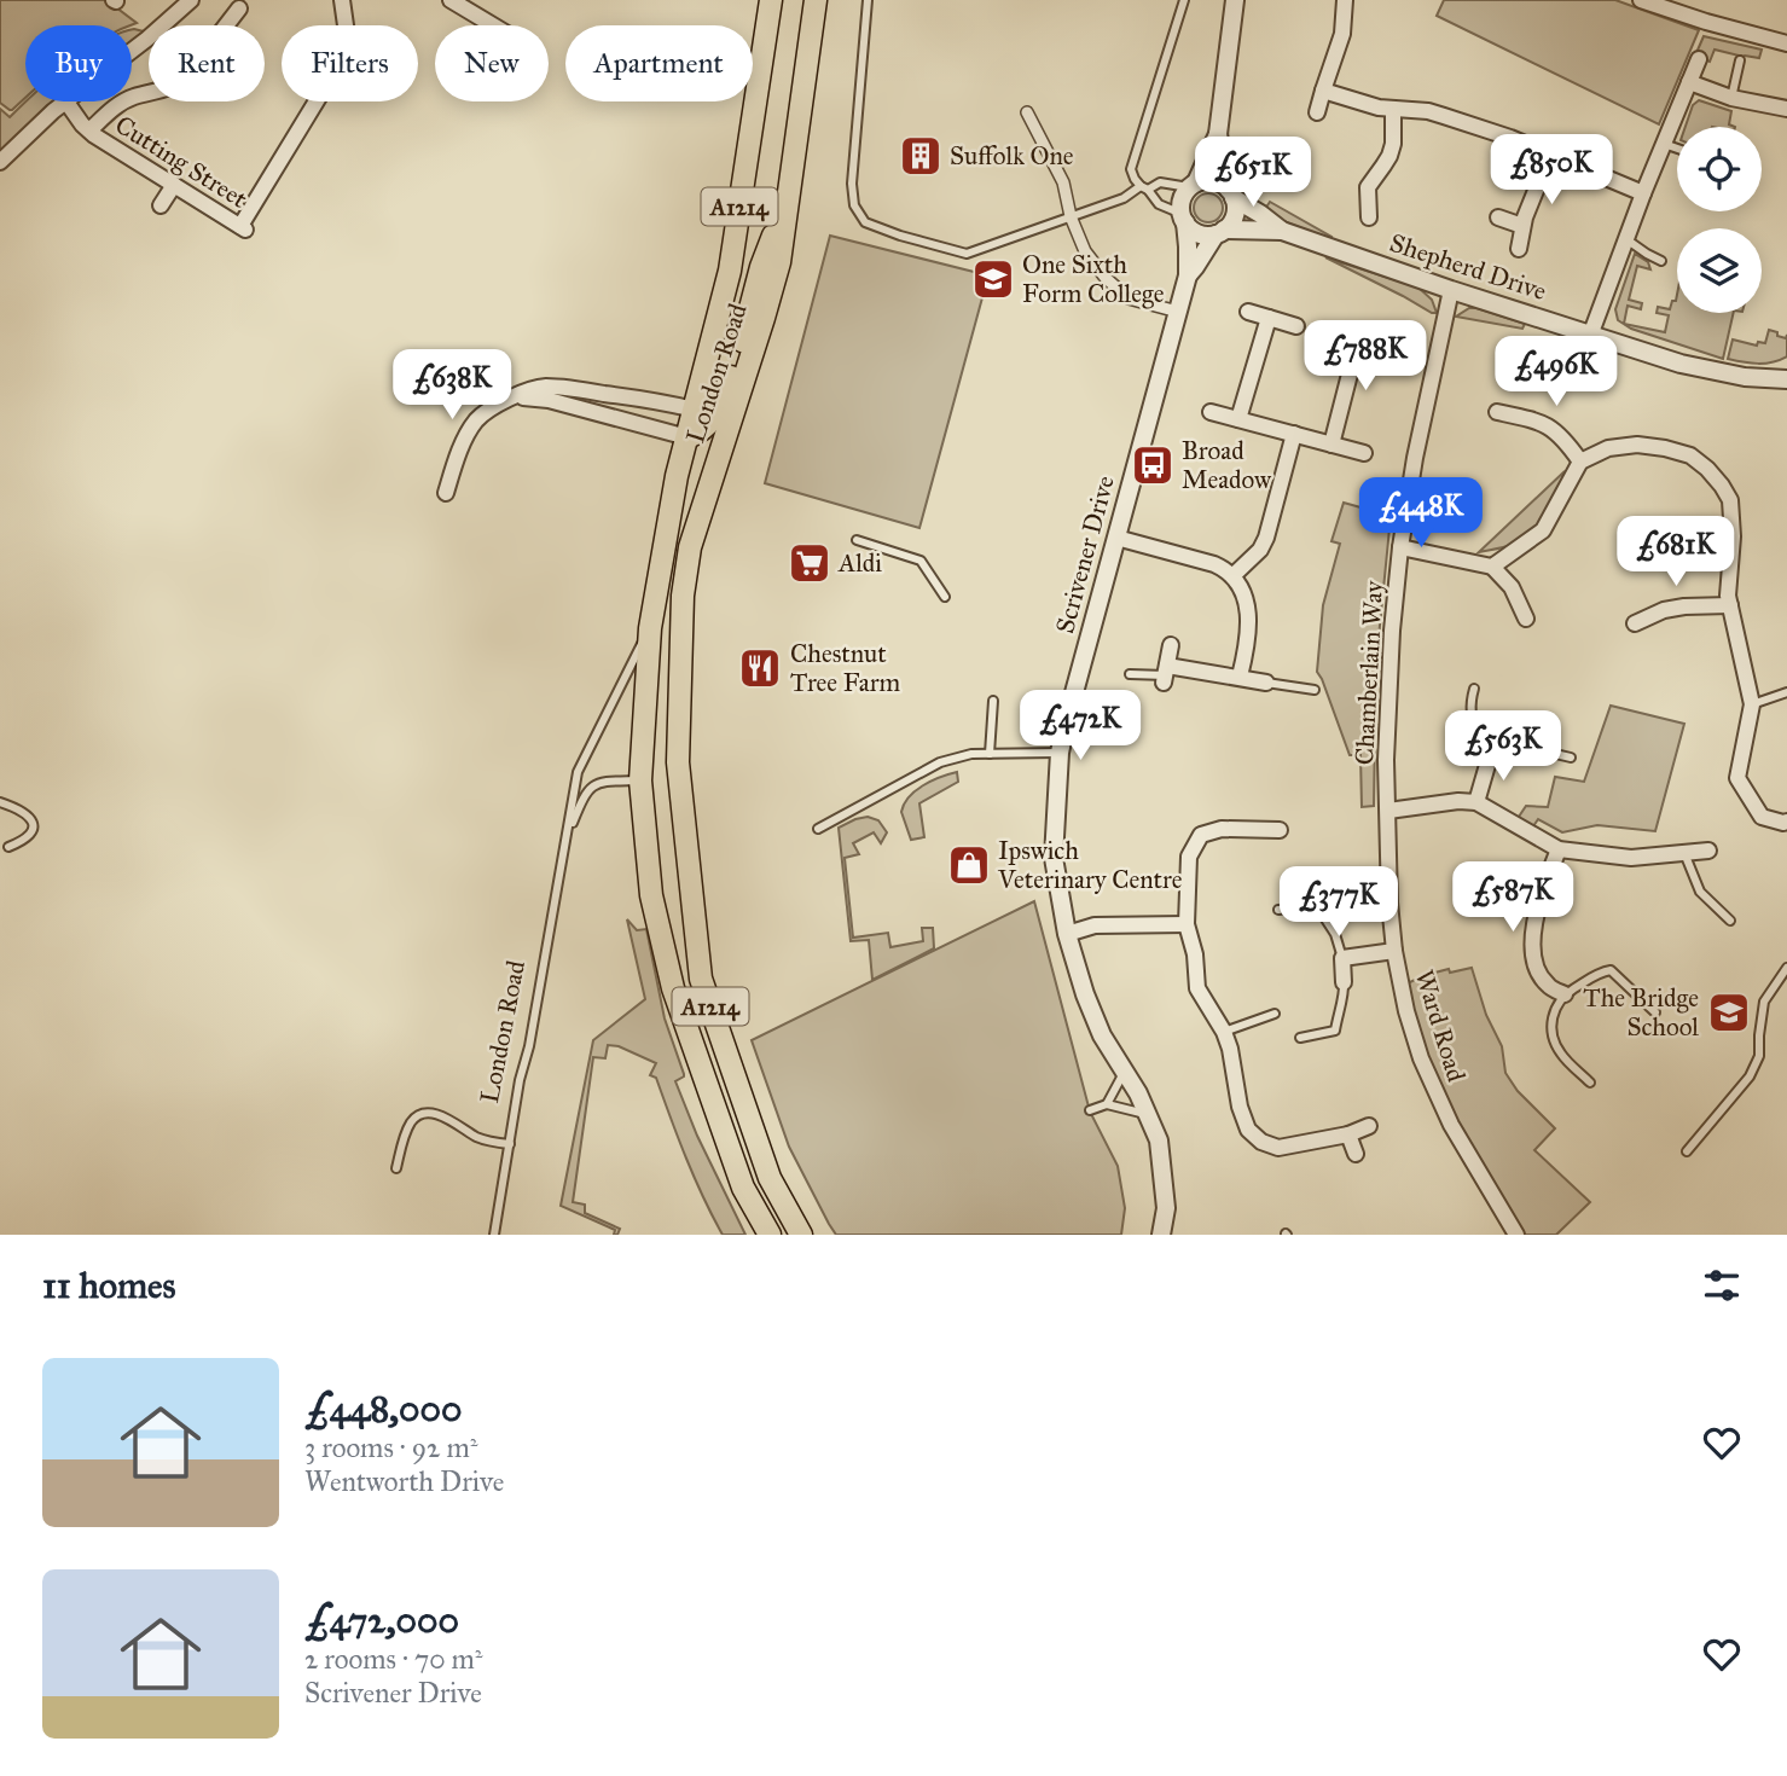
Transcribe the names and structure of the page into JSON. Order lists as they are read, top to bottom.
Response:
{
  "streets": {
    "main road": ["A1214", "London Road"],
    "street": [
      "Cutting Street",
      "Shepherd Drive",
      "Scrivener Drive",
      "Chamberlain Way",
      "Ward Road"
    ]
  },
  "crossings": [
    ["A1214", "London Road"],
    ["Shepherd Drive", "Scrivener Drive"],
    ["Shepherd Drive", "Chamberlain Way"],
    ["Chamberlain Way", "Ward Road"]
  ],
  "places": {
    "building": ["Suffolk One"],
    "school or university": ["One Sixth Form College", "The Bridge School"],
    "bus stop": ["Broad Meadow"],
    "supermarket": ["Aldi"],
    "restaurant": ["Chestnut Tree Farm"],
    "shop": ["Ipswich Veterinary Centre"]
  },
  "page": {
    "chip": [
      "Buy",
      "Rent",
      "Filters",
      "New",
      "Apartment"
    ],
    "price": [
      "£850K",
      "£651K",
      "£788K",
      "£496K",
      "£638K",
      "£448K",
      "£681K",
      "£472K",
      "£563K",
      "£587K",
      "£377K"
    ],
    "heading": "11 homes",
    "list": [
      {
        "name": "£448,000",
        "note": "3 rooms · 92 m² · Wentworth Drive"
      },
      {
        "name": "£472,000",
        "note": "2 rooms · 70 m² · Scrivener Drive"
      }
    ]
  }
}
